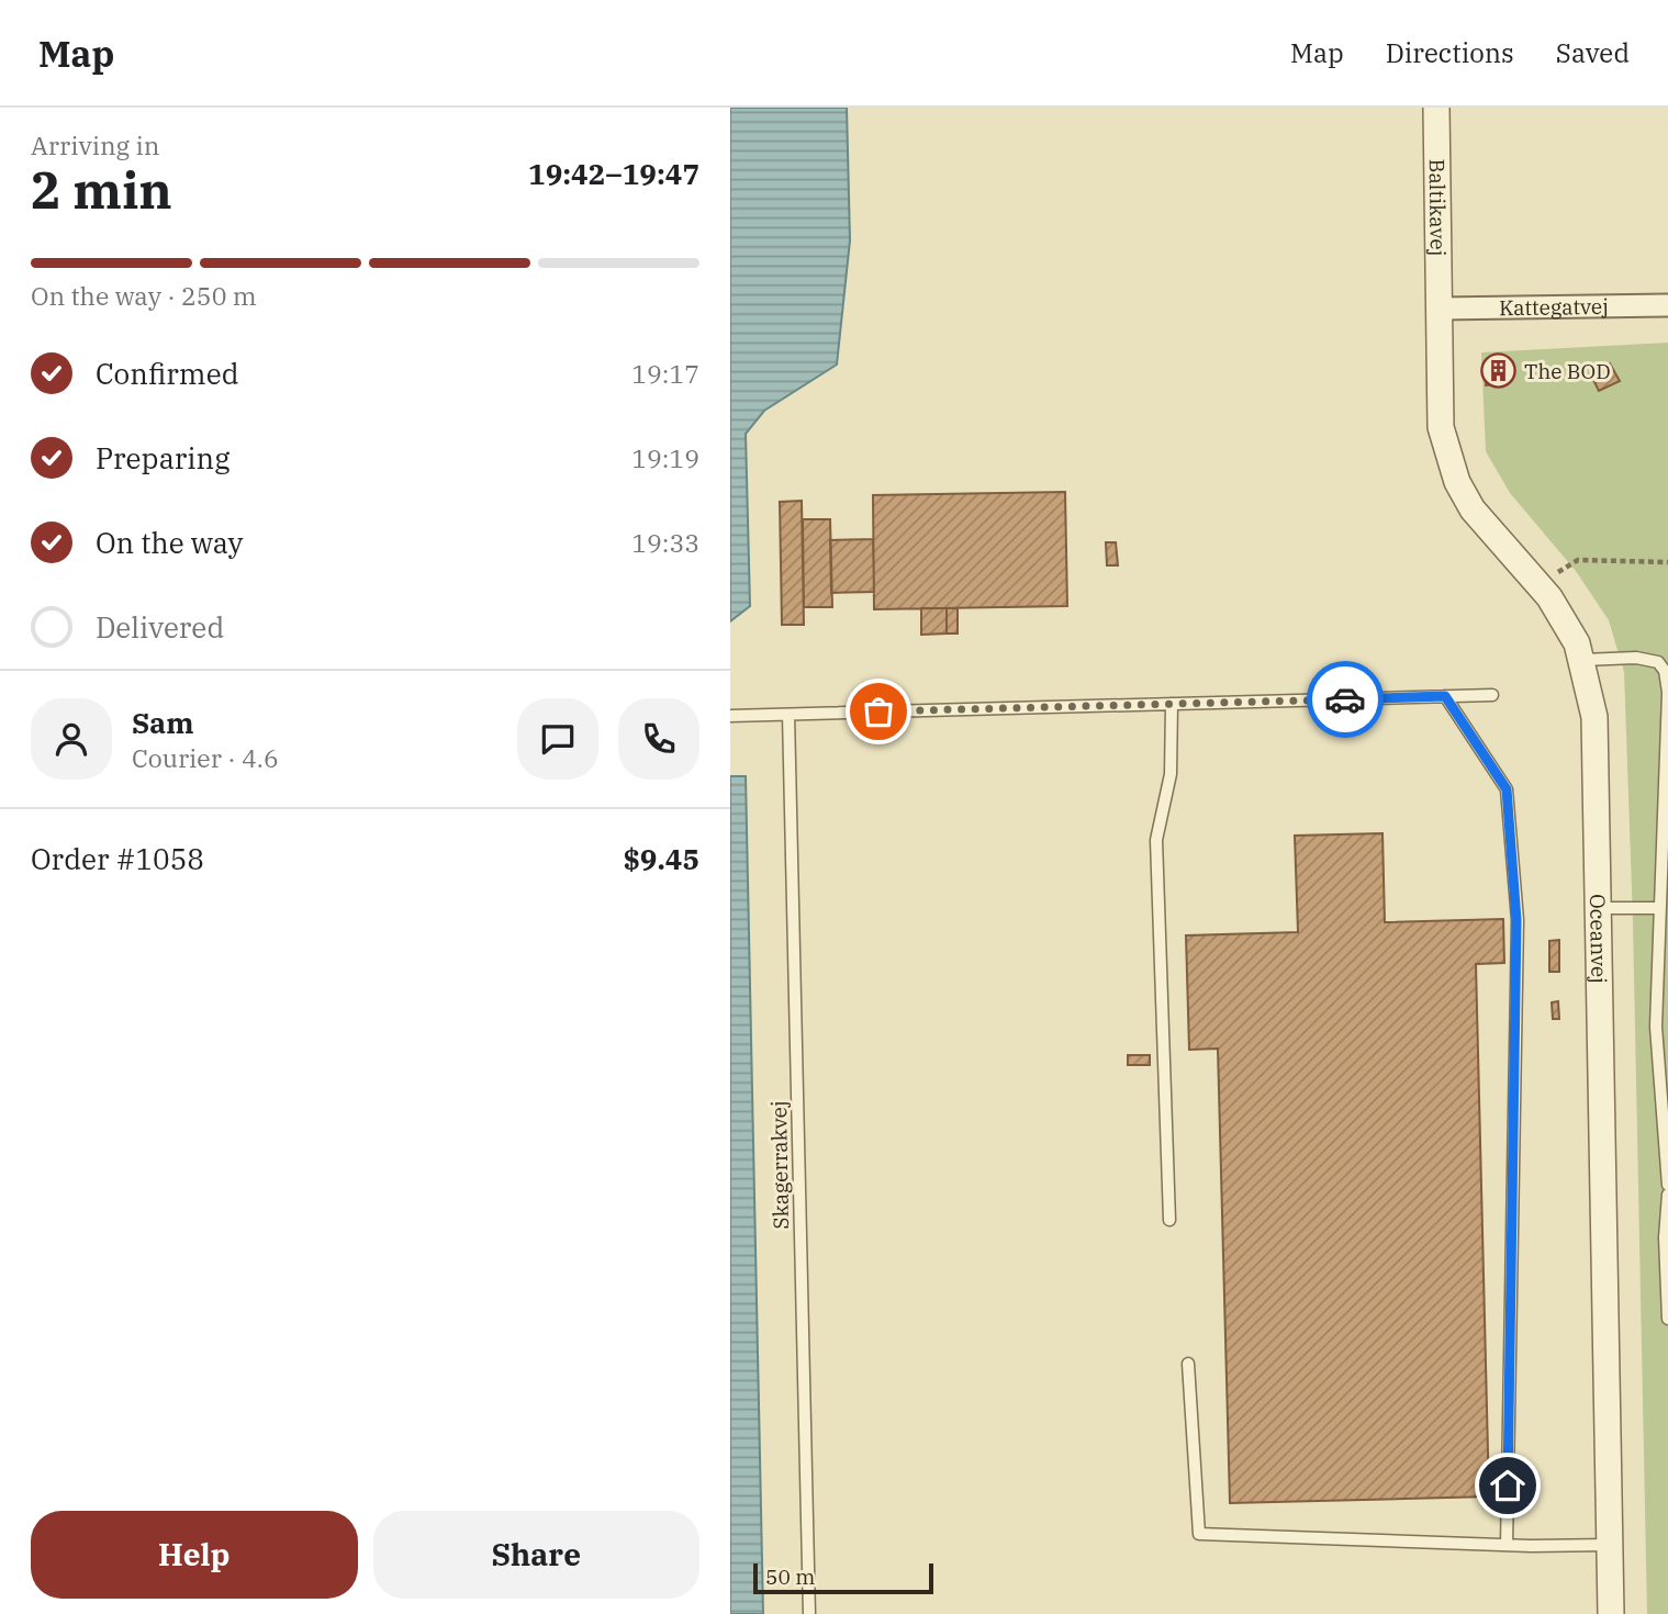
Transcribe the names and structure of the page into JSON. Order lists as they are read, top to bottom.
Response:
{
  "streets": {
    "street": ["Baltikavej", "Kattegatvej", "Oceanvej"],
    "lane": ["Skagerrakvej"]
  },
  "crossings": [
    ["Baltikavej", "Kattegatvej"],
    ["Baltikavej", "Oceanvej"],
    ["Kattegatvej", "Oceanvej"]
  ],
  "places": {
    "building": ["The BOD"]
  },
  "scale_bar": "50 m",
  "page": {
    "header": "Map",
    "nav": ["Map", "Directions", "Saved"],
    "heading": ["2 min", "Arriving in", "19:42–19:47"],
    "panel": [
      "Sam",
      "Courier · 4.6",
      "Order #1058",
      "$9.45"
    ],
    "bar": "On the way · 250 m",
    "list": [
      ["Confirmed", "19:17"],
      ["Preparing", "19:19"],
      ["On the way", "19:33"],
      "Delivered"
    ],
    "buttons": ["Help", "Share"],
    "scale": "50 m"
  }
}
